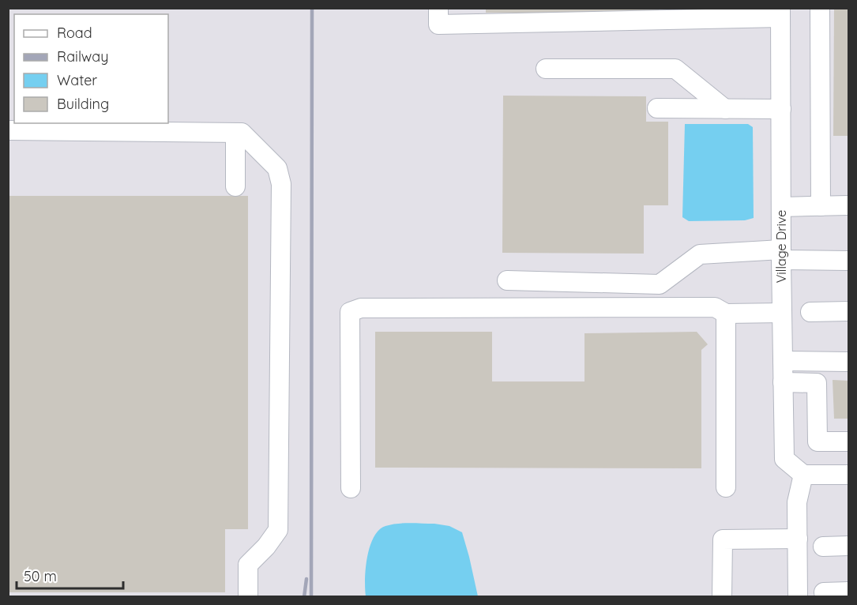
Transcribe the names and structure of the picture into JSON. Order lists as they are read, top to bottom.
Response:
{
  "streets": {
    "street": ["Village Drive"]
  },
  "legend": [
    "Road",
    "Railway",
    "Water",
    "Building"
  ],
  "scale_bar": "50 m"
}
